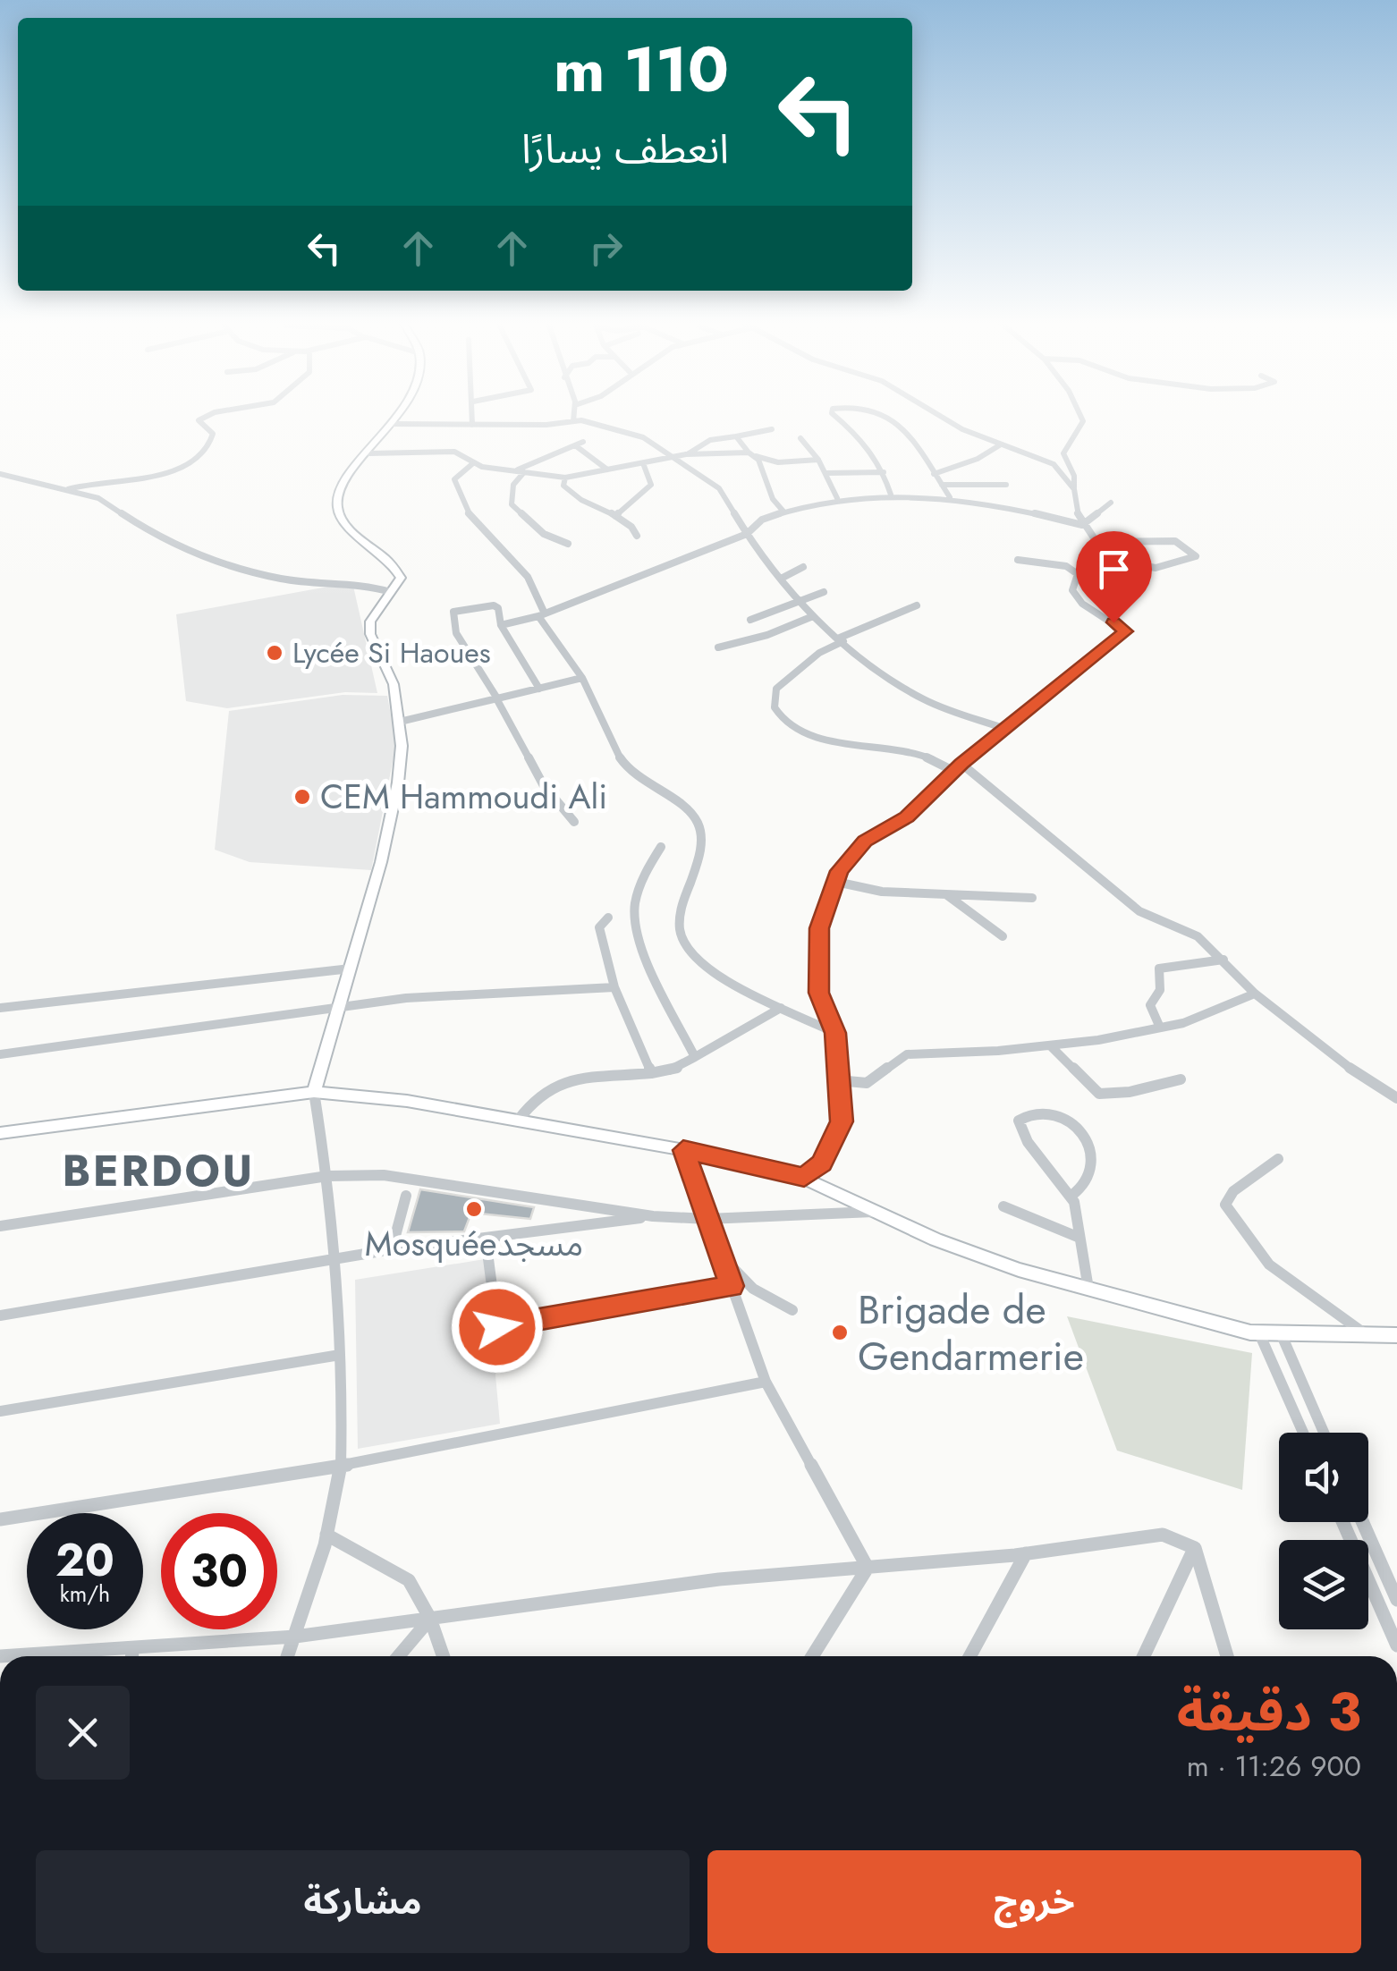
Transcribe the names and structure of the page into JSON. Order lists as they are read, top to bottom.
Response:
{
  "districts": ["BERDOU"],
  "places": [
    "Lycée Si Haoues",
    "CEM Hammoudi Ali",
    "Mosquéeمسجد",
    "Brigade de Gendarmerie"
  ],
  "page": {
    "turn": ["110 m", "انعطف يسارًا"],
    "speed": "20 km/h",
    "limit": "30",
    "heading": ["3 دقيقة", "900 m · 11:26"],
    "buttons": ["خروج", "مشاركة"]
  }
}
